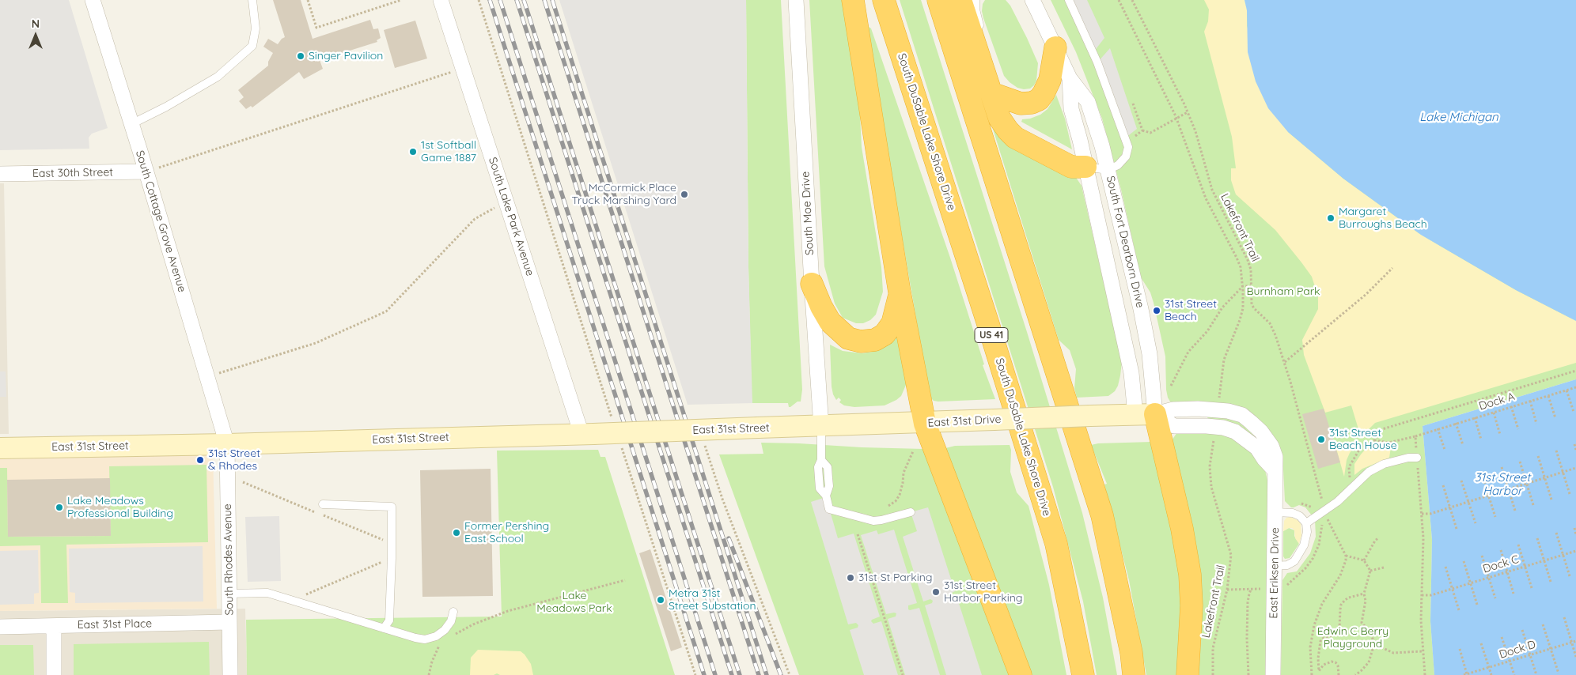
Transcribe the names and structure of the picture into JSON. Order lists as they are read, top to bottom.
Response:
{
  "streets": {
    "highway": ["South DuSable Lake Shore Drive", "US 41"],
    "main road": ["East 31st Drive", "East 31st Street"],
    "street": [
      "East 30th Street",
      "South Moe Drive",
      "South Lake Park Avenue",
      "South Cottage Grove Avenue",
      "South Fort Dearborn Drive",
      "South Rhodes Avenue",
      "East Eriksen Drive",
      "East 31st Place"
    ],
    "path": [
      "Lakefront Trail",
      "Dock A",
      "Dock C",
      "Dock D"
    ]
  },
  "crossings": [
    ["East 30th Street", "South Cottage Grove Avenue"],
    ["South Moe Drive", "East 31st Drive"],
    ["South Moe Drive", "East 31st Street"],
    ["South Lake Park Avenue", "East 31st Street"],
    ["South Cottage Grove Avenue", "East 31st Street"],
    ["South Cottage Grove Avenue", "South Rhodes Avenue"],
    ["South Fort Dearborn Drive", "East 31st Drive"],
    ["South Fort Dearborn Drive", "East Eriksen Drive"],
    ["East 31st Drive", "East 31st Street"],
    ["East 31st Drive", "East Eriksen Drive"],
    ["East 31st Street", "South Rhodes Avenue"],
    ["South Rhodes Avenue", "East 31st Place"]
  ],
  "water": ["Lake Michigan", "31st Street Harbor"],
  "parks": ["Burnham Park", "Lake Meadows Park", "Edwin C Berry Playground"],
  "places": [
    "Singer Pavilion",
    "1st Softball Game 1887",
    "McCormick Place Truck Marshing Yard",
    "Margaret Burroughs Beach",
    "31st Street Beach",
    "31st Street Beach House",
    "31st Street & Rhodes",
    "Lake Meadows Professional Building",
    "Former Pershing East School",
    "31st St Parking",
    "31st Street Harbor Parking",
    "Metra 31st Street Substation"
  ],
  "north": "top"
}
